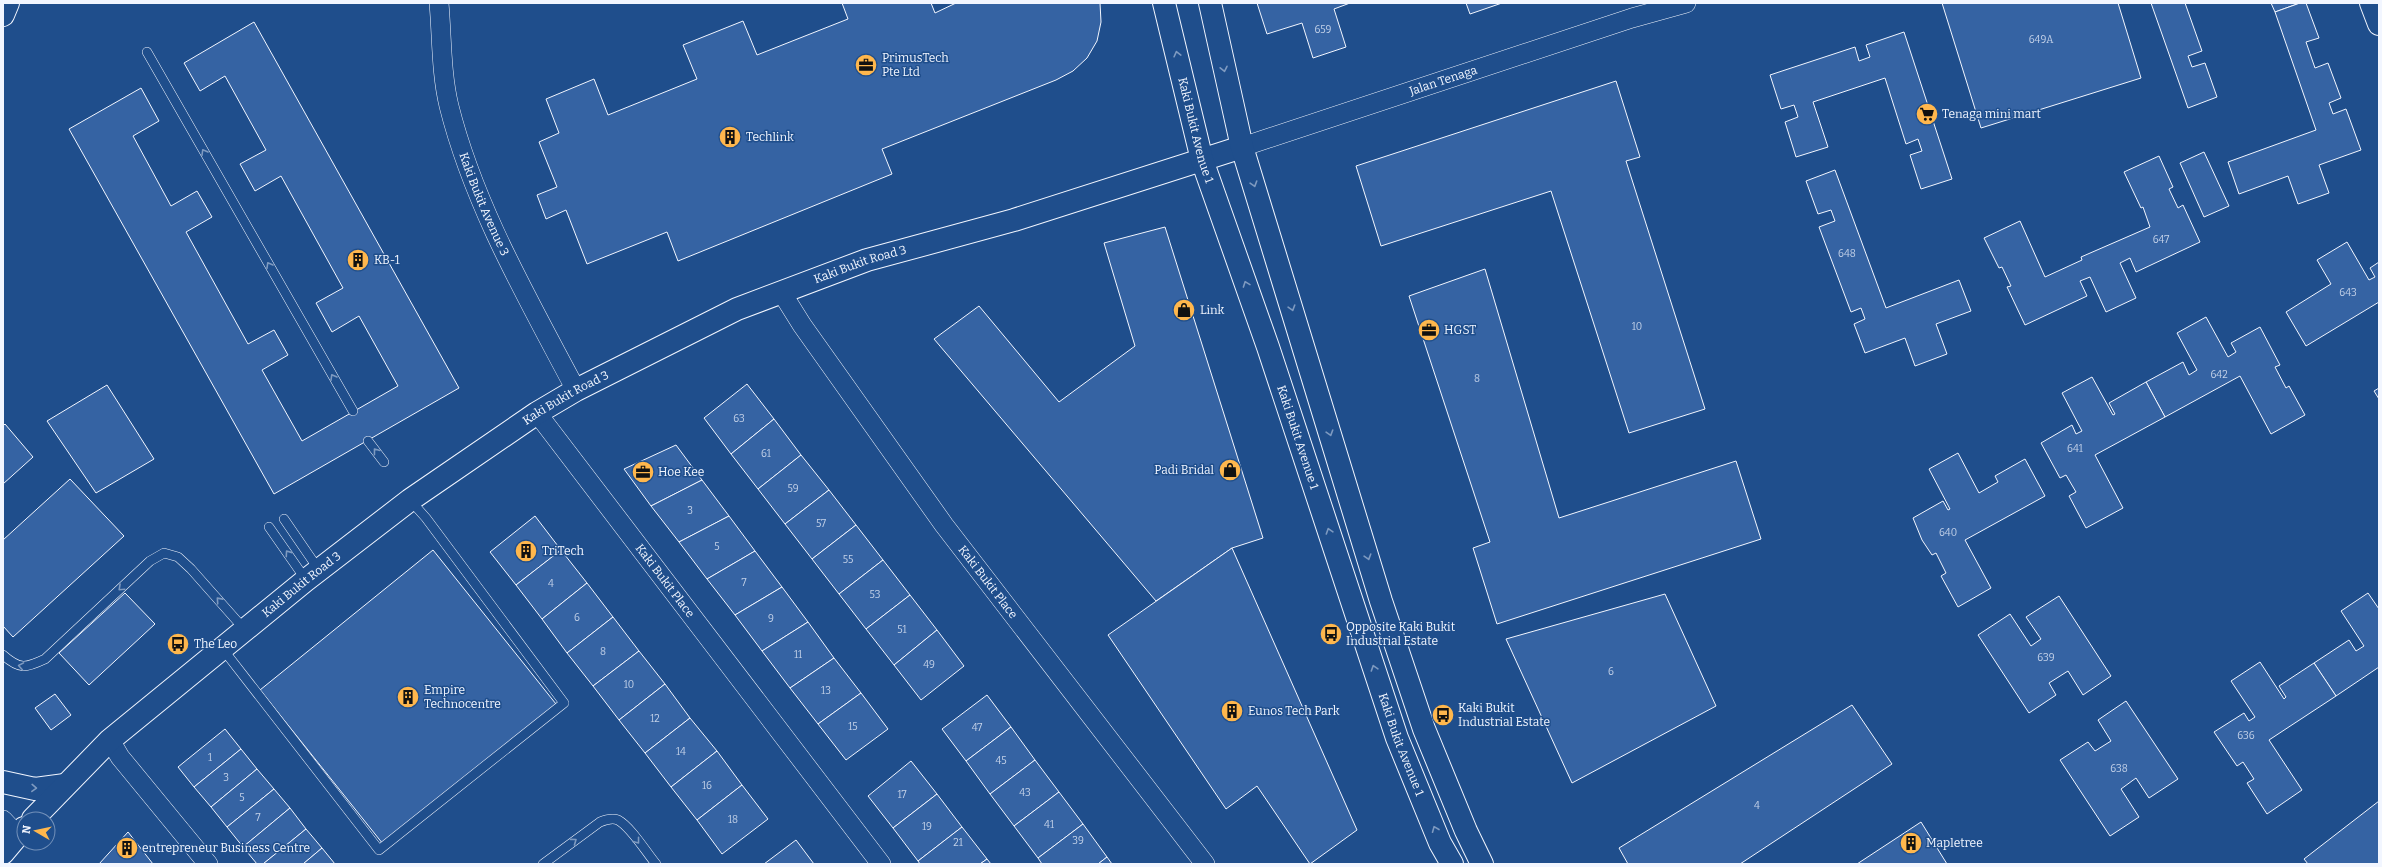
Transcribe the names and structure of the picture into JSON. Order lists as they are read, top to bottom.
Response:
{
  "streets": {
    "main road": ["Jalan Tenaga", "Kaki Bukit Avenue 1", "Kaki Bukit Road 3"],
    "street": ["Kaki Bukit Avenue 3", "Kaki Bukit Place"]
  },
  "crossings": [
    ["Jalan Tenaga", "Kaki Bukit Avenue 1"],
    ["Jalan Tenaga", "Kaki Bukit Road 3"],
    ["Kaki Bukit Avenue 1", "Kaki Bukit Road 3"],
    ["Kaki Bukit Avenue 3", "Kaki Bukit Road 3"],
    ["Kaki Bukit Road 3", "Kaki Bukit Place"]
  ],
  "places": {
    "office": ["PrimusTech Pte Ltd", "HGST", "Hoe Kee"],
    "supermarket": ["Tenaga mini mart"],
    "building": [
      "Techlink",
      "KB-1",
      "TriTech",
      "Empire Technocentre",
      "Eunos Tech Park",
      "Mapletree",
      "entrepreneur Business Centre"
    ],
    "shop": ["Link", "Padi Bridal"],
    "bus stop": ["Opposite Kaki Bukit Industrial Estate", "The Leo", "Kaki Bukit Industrial Estate"]
  },
  "house_numbers": [
    "659",
    "649A",
    "647",
    "648",
    "643",
    "10",
    "642",
    "8",
    "63",
    "641",
    "61",
    "59",
    "3",
    "57",
    "640",
    "5",
    "55",
    "7",
    "4",
    "53",
    "6",
    "9",
    "51",
    "8",
    "11",
    "639",
    "49",
    "6",
    "10",
    "13",
    "12",
    "15",
    "47",
    "636",
    "14",
    "1",
    "45",
    "638",
    "3",
    "16",
    "43",
    "17",
    "5",
    "4",
    "7",
    "18",
    "41",
    "19",
    "39",
    "21"
  ],
  "north": "left"
}
